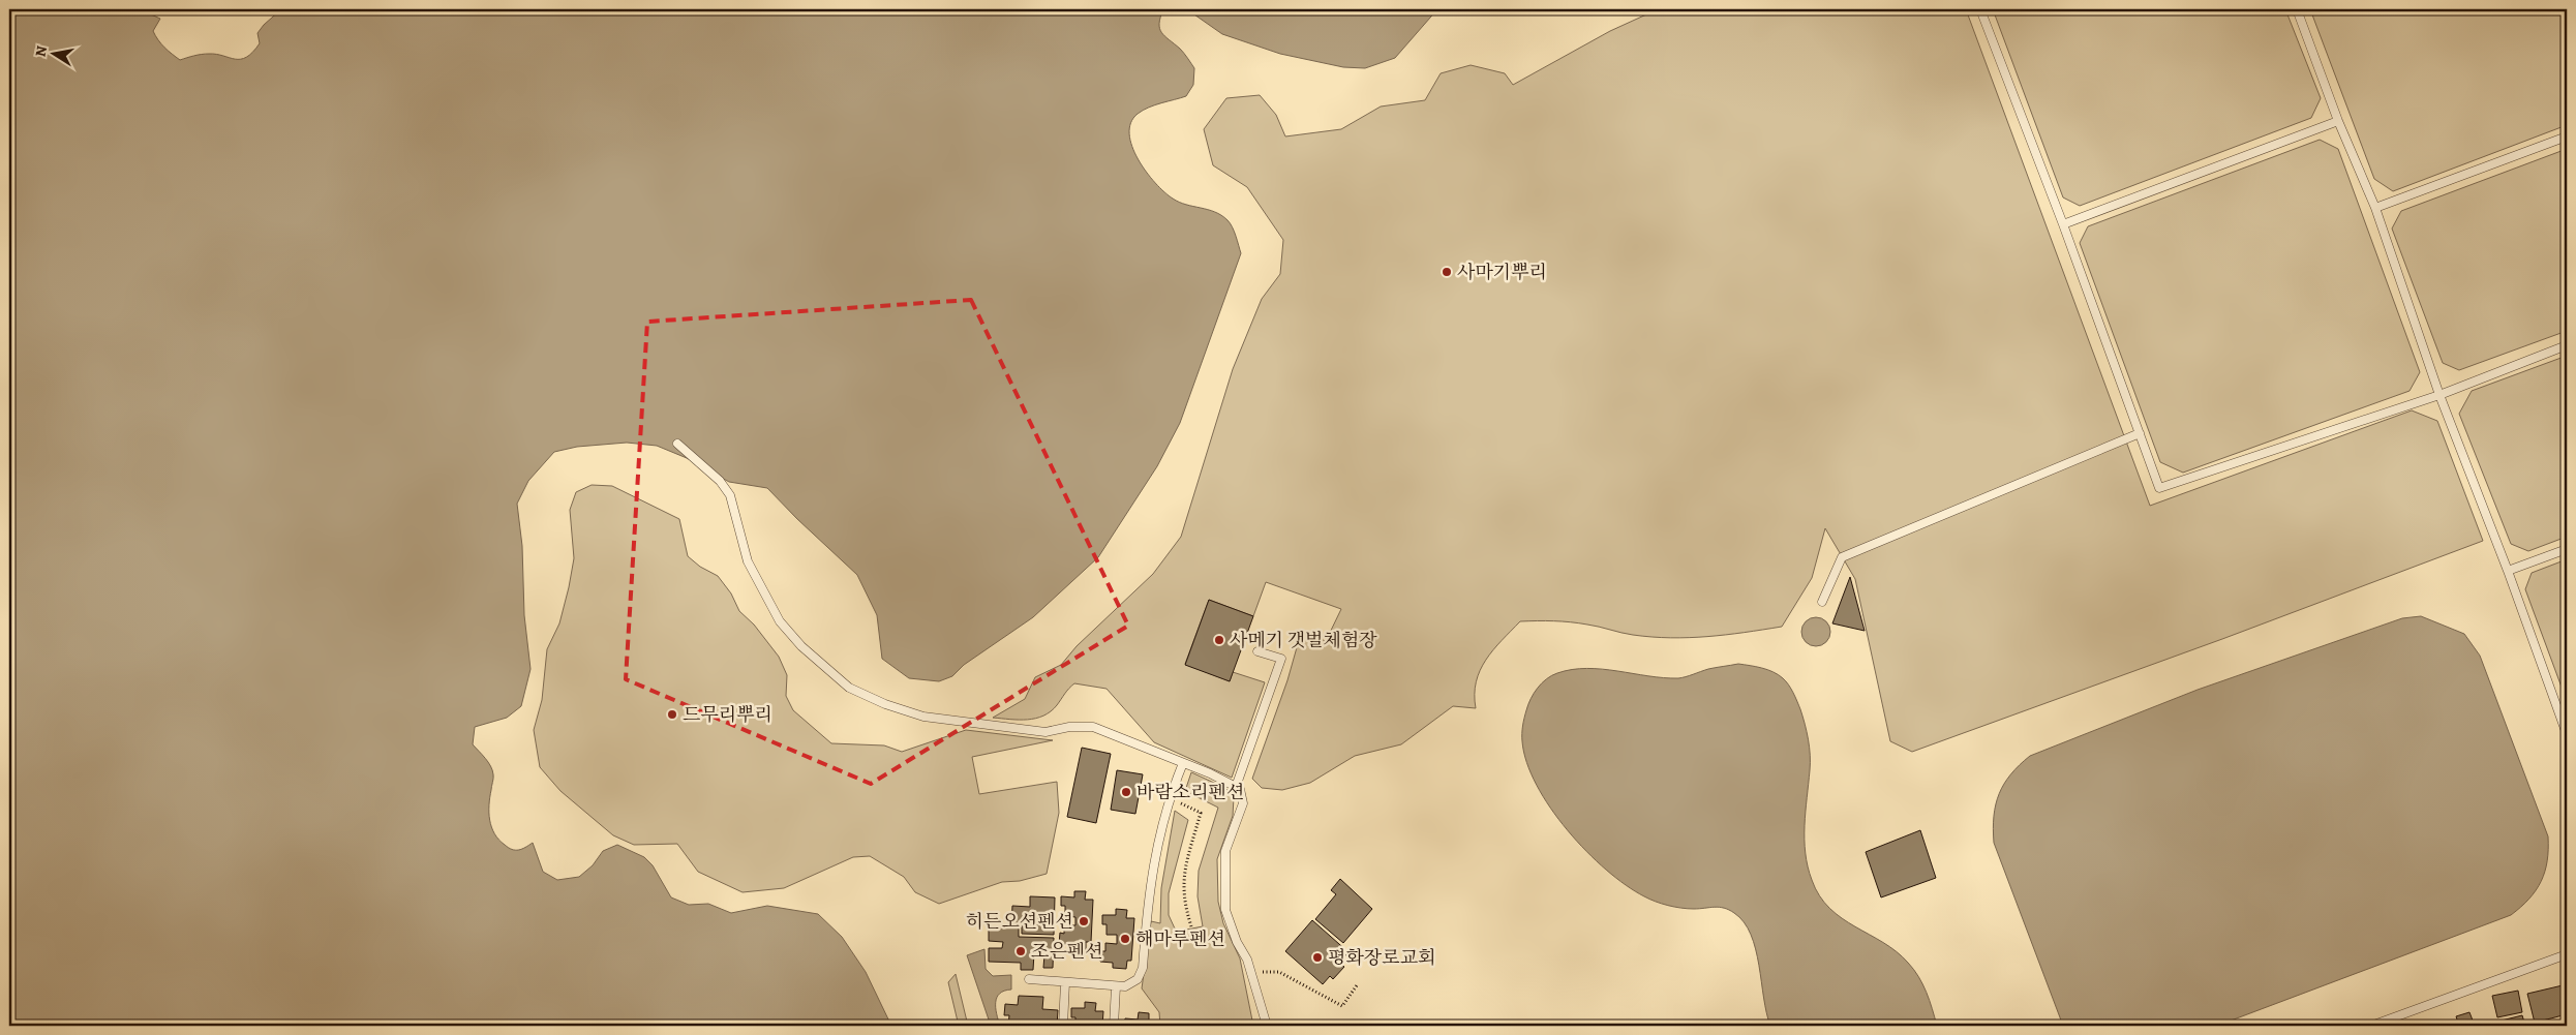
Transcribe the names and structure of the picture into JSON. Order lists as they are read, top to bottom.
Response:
{
  "places": [
    "사마기뿌리",
    "사메기 갯벌체험장",
    "드무리뿌리",
    "바람소리펜션",
    "히든오션펜션",
    "해마루펜션",
    "조은펜션",
    "평화장로교회"
  ],
  "north": "left"
}
